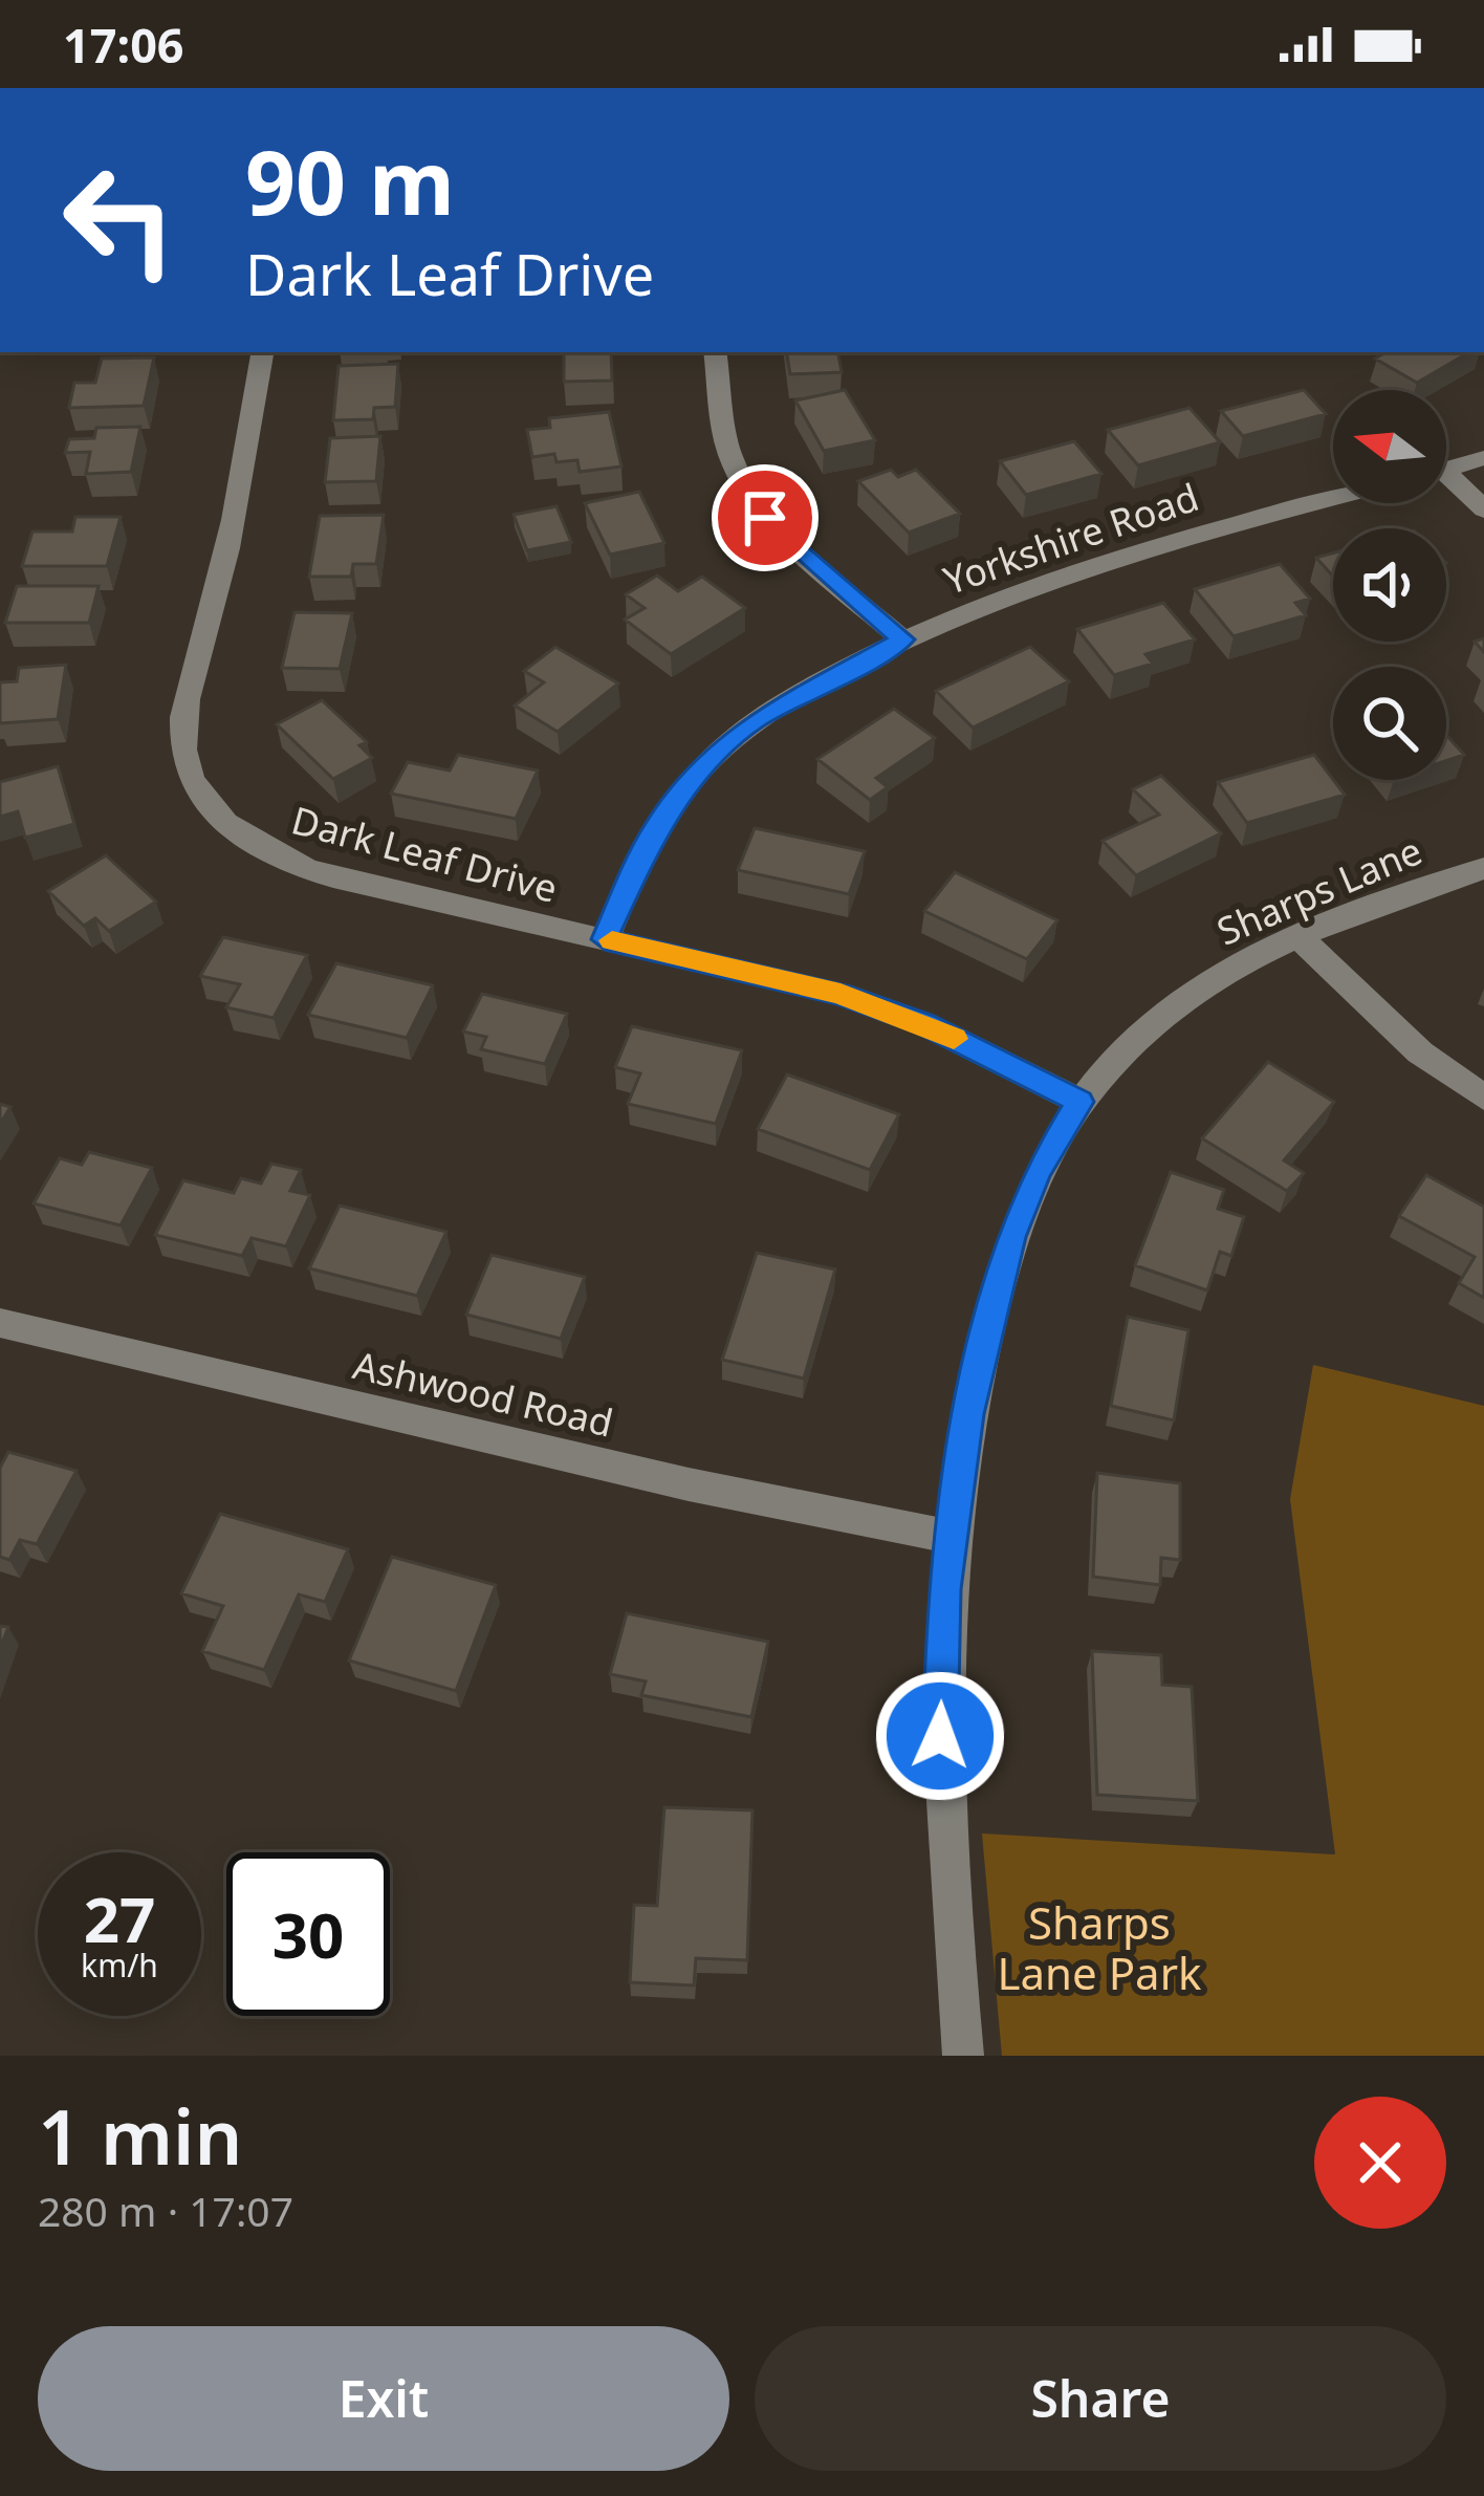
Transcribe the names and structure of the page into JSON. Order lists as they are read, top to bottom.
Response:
{
  "streets": {
    "street": [
      "Yorkshire Road",
      "Dark Leaf Drive",
      "Sharps Lane",
      "Ashwood Road"
    ]
  },
  "crossings": [
    ["Yorkshire Road", "Dark Leaf Drive"],
    ["Dark Leaf Drive", "Sharps Lane"],
    ["Sharps Lane", "Ashwood Road"]
  ],
  "parks": ["Sharps Lane Park"],
  "north": "left",
  "page": {
    "status": "17:06",
    "turn": ["90 m", "Dark Leaf Drive"],
    "speed": "27 km/h",
    "limit": "30",
    "heading": ["1 min", "280 m · 17:07"],
    "buttons": ["Exit", "Share"]
  }
}
